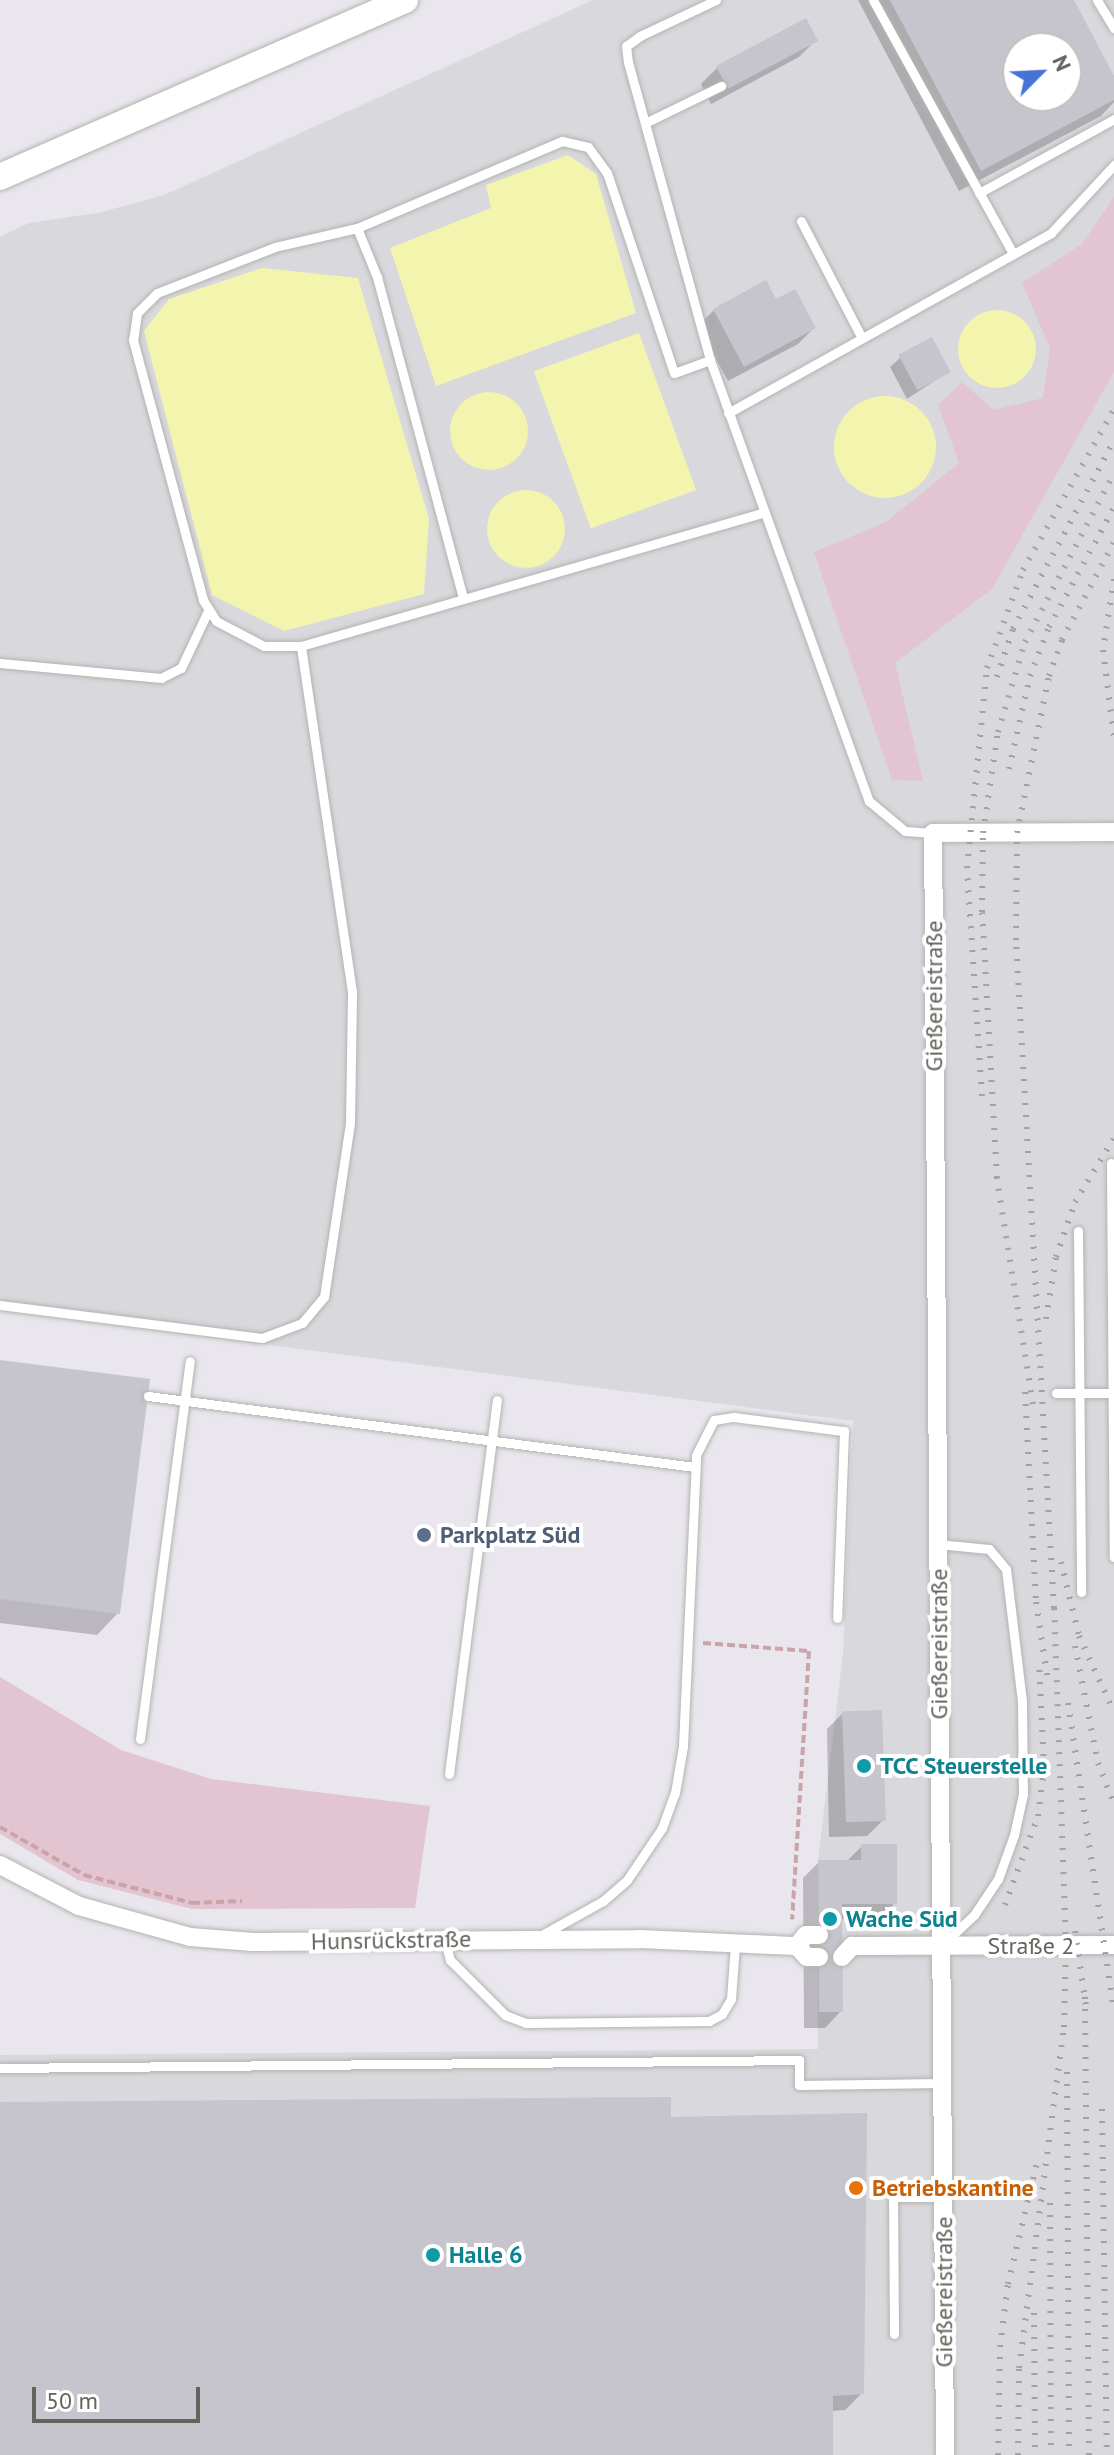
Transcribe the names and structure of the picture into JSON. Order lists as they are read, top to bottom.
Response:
{
  "streets": {
    "street": ["Gießereistraße", "Hunsrückstraße", "Straße 2"]
  },
  "crossings": [
    ["Gießereistraße", "Straße 2"]
  ],
  "places": [
    "Parkplatz Süd",
    "TCC Steuerstelle",
    "Wache Süd",
    "Betriebskantine",
    "Halle 6"
  ],
  "scale_bar": "50 m",
  "north": "top right"
}
